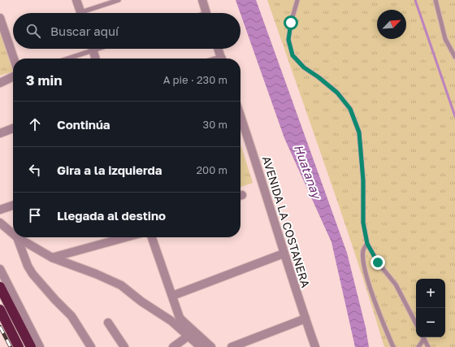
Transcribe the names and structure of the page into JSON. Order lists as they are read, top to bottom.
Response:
{
  "streets": {
    "street": ["AVENIDA LA COSTANERA"]
  },
  "water": ["Huatanay"],
  "north": "top right",
  "page": {
    "search": "Buscar aquí",
    "heading": ["3 min", "A pie · 230 m"],
    "list": [
      ["Continúa", "30 m"],
      ["Gira a la izquierda", "200 m"],
      "Llegada al destino"
    ],
    "map_buttons": ["+", "−"]
  }
}
